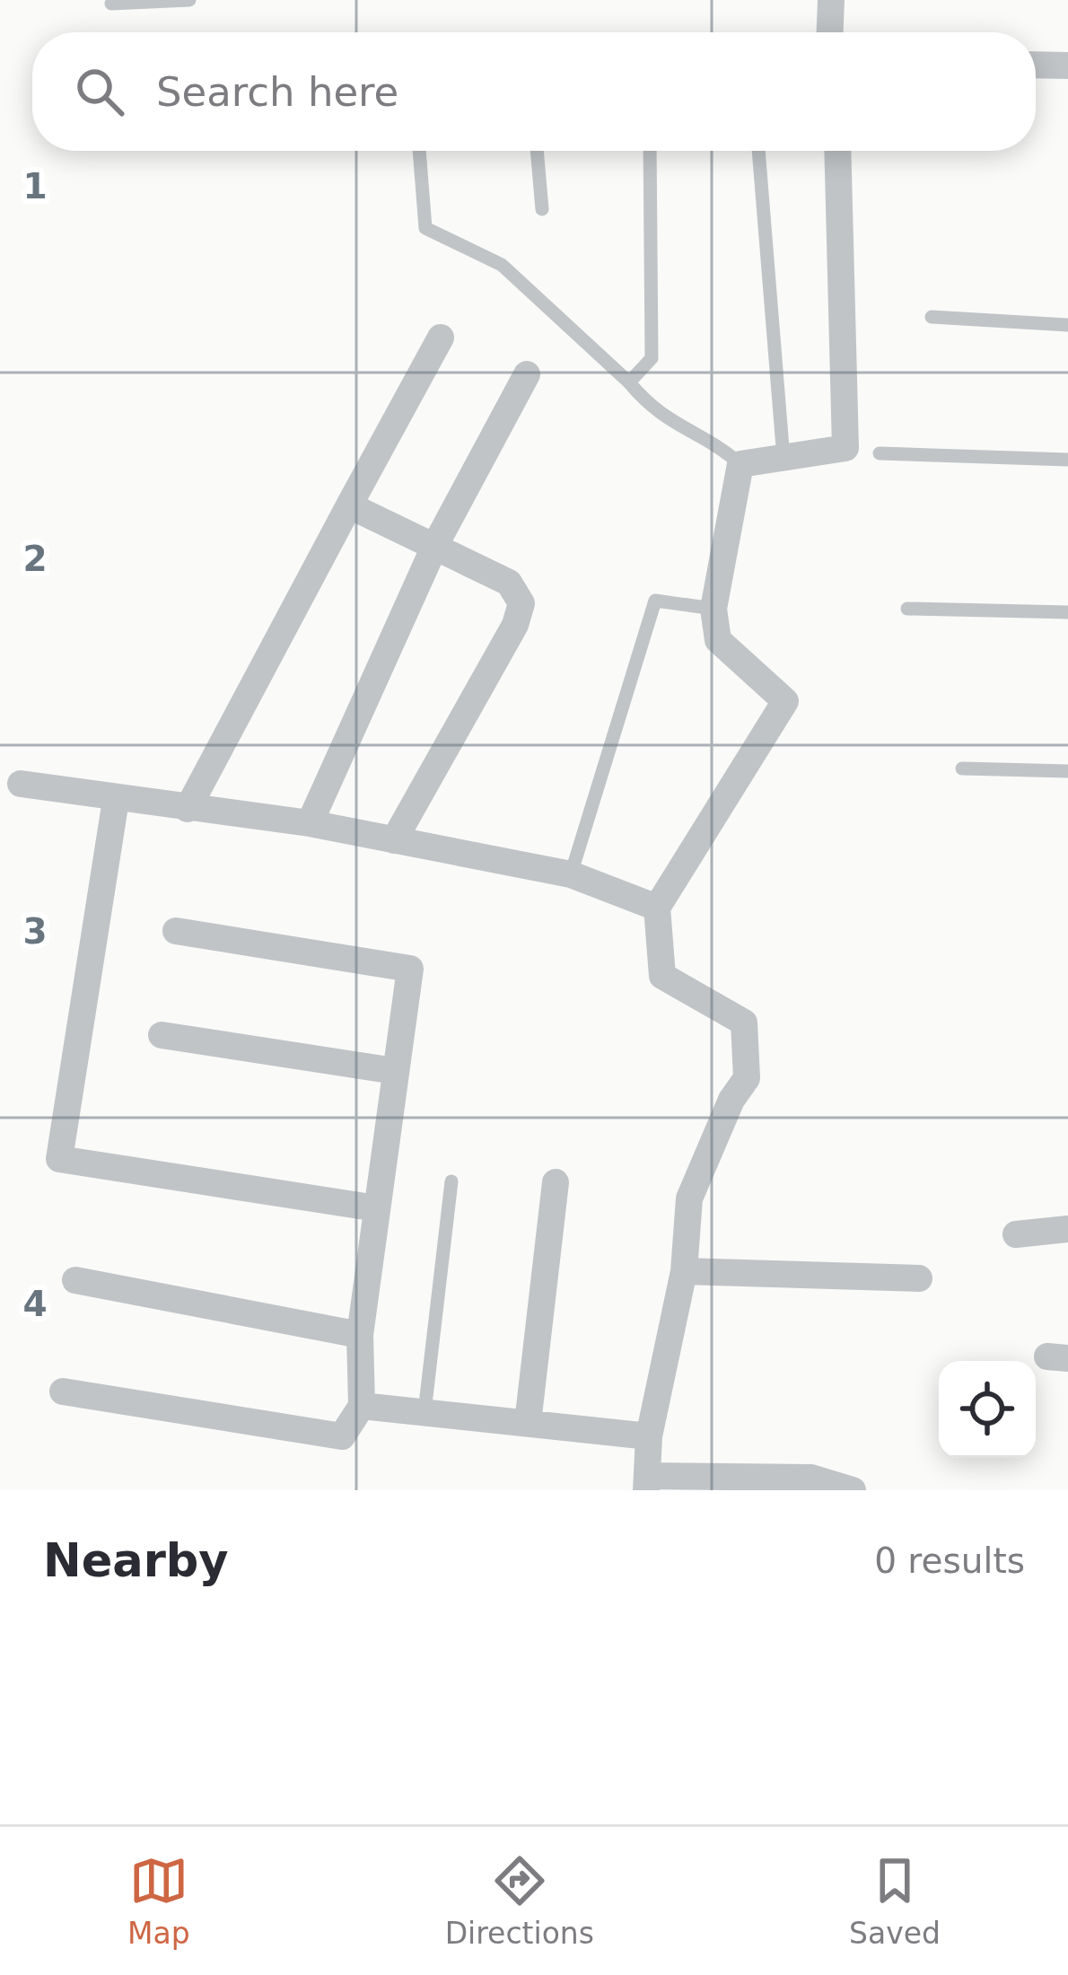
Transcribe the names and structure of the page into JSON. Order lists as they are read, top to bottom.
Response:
{
  "page": {
    "search": "Search here",
    "heading": ["Nearby", "0 results"],
    "nav": ["Map", "Directions", "Saved"]
  },
  "grid": {
    "rows": [
      "1",
      "2",
      "3",
      "4"
    ]
  }
}
